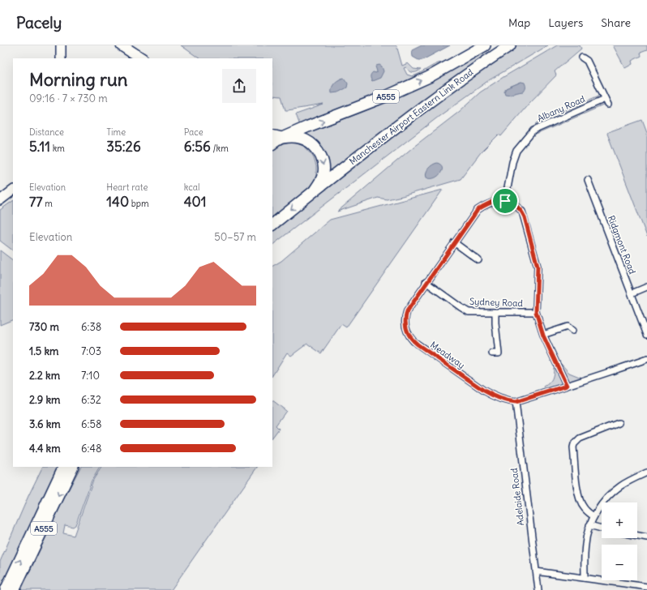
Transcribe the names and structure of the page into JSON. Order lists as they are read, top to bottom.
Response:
{
  "streets": {
    "highway": ["A555", "Manchester Airport Eastern Link Road"],
    "street": [
      "Albany Road",
      "Ridgmont Road",
      "Sydney Road",
      "Meadway",
      "Adelaide Road"
    ]
  },
  "crossings": [
    ["A555", "Manchester Airport Eastern Link Road"],
    ["Albany Road", "Meadway"],
    ["Sydney Road", "Meadway"],
    ["Meadway", "Adelaide Road"]
  ],
  "page": {
    "header": "Pacely",
    "nav": ["Map", "Layers", "Share"],
    "heading": ["Morning run", "09:16 · 7 × 730 m"],
    "stats": [
      ["Distance", "5.11 km"],
      ["Time", "35:26"],
      ["Pace", "6:56 /km"],
      ["Elevation", "77 m"],
      ["Heart rate", "140 bpm"],
      ["kcal", "401"]
    ],
    "chart": ["Elevation", "50–57 m"],
    "list": [
      {
        "name": "730 m",
        "note": "6:38"
      },
      {
        "name": "1.5 km",
        "note": "7:03"
      },
      {
        "name": "2.2 km",
        "note": "7:10"
      },
      {
        "name": "2.9 km",
        "note": "6:32"
      },
      {
        "name": "3.6 km",
        "note": "6:58"
      },
      {
        "name": "4.4 km",
        "note": "6:48"
      }
    ],
    "map_buttons": ["+", "−"]
  }
}
